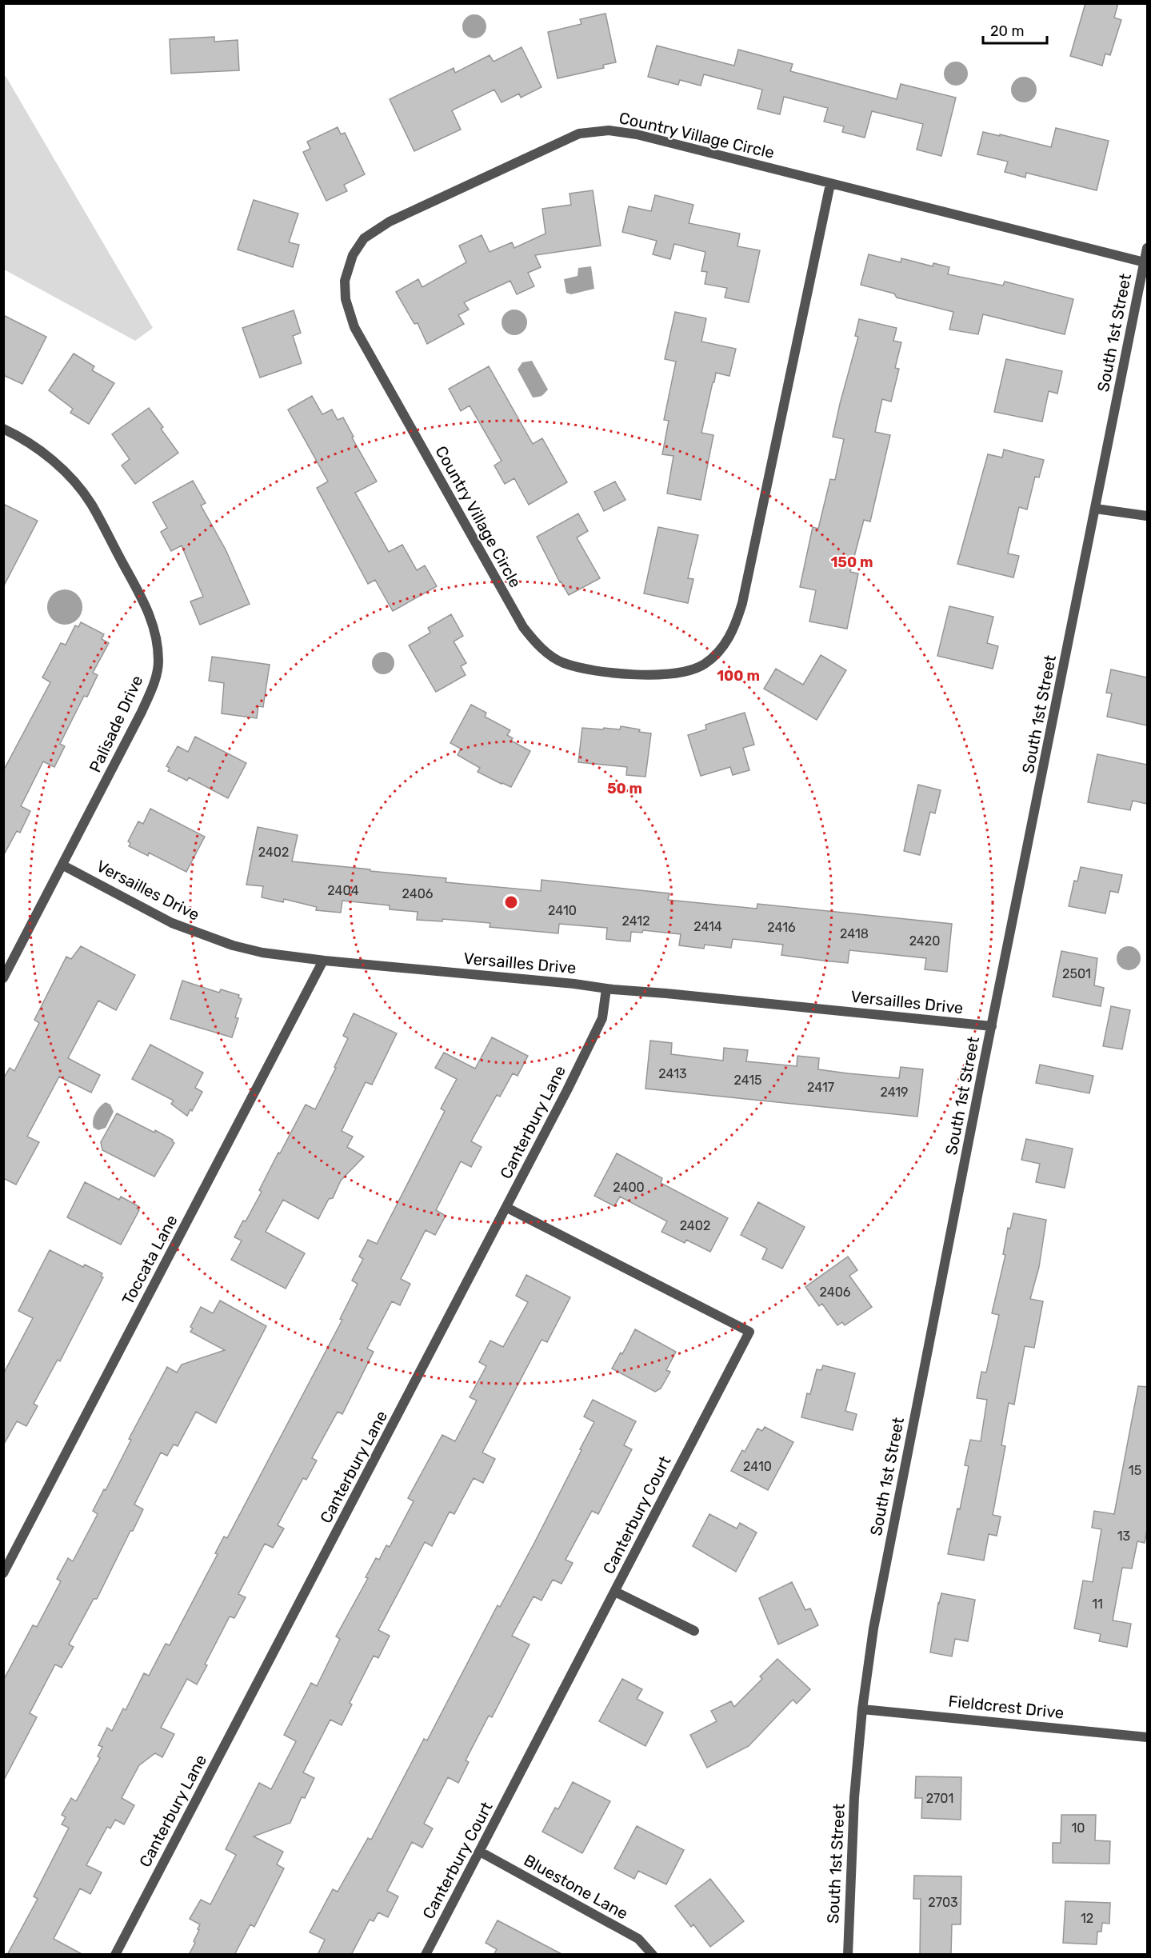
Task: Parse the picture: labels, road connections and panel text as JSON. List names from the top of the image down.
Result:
{
  "streets": {
    "street": [
      "Country Village Circle",
      "South 1st Street",
      "Palisade Drive",
      "Versailles Drive",
      "Canterbury Lane",
      "Toccata Lane",
      "Canterbury Court",
      "Fieldcrest Drive",
      "Bluestone Lane"
    ]
  },
  "crossings": [
    ["Country Village Circle", "South 1st Street"],
    ["South 1st Street", "Versailles Drive"],
    ["South 1st Street", "Fieldcrest Drive"],
    ["Palisade Drive", "Versailles Drive"],
    ["Versailles Drive", "Canterbury Lane"],
    ["Versailles Drive", "Toccata Lane"],
    ["Canterbury Lane", "Canterbury Court"],
    ["Canterbury Court", "Bluestone Lane"]
  ],
  "house_numbers": [
    "2402",
    "2404",
    "2406",
    "2410",
    "2412",
    "2414",
    "2416",
    "2418",
    "2420",
    "2501",
    "2413",
    "2415",
    "2417",
    "2419",
    "2400",
    "2402",
    "2406",
    "2410",
    "15",
    "13",
    "11",
    "2701",
    "10",
    "2703",
    "12"
  ],
  "scale_bar": "20 m",
  "rings": ["150 m", "100 m", "50 m"]
}
